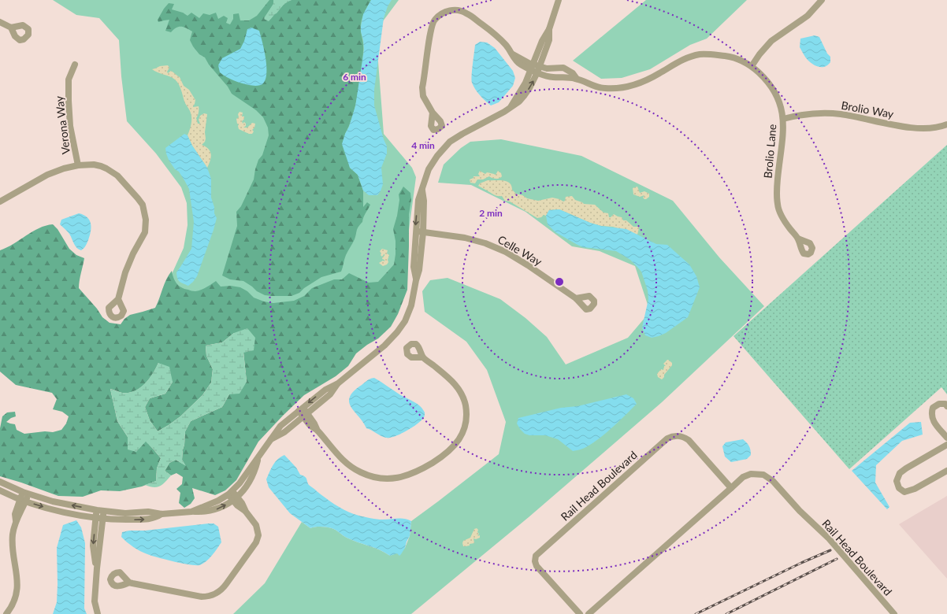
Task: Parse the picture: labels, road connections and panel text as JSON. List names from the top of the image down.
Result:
{
  "streets": {
    "street": [
      "Brolio Way",
      "Verona Way",
      "Brolio Lane",
      "Celle Way",
      "Rail Head Boulevard"
    ]
  },
  "crossings": [
    ["Brolio Way", "Brolio Lane"]
  ],
  "rings": ["6 min", "4 min", "2 min"]
}
